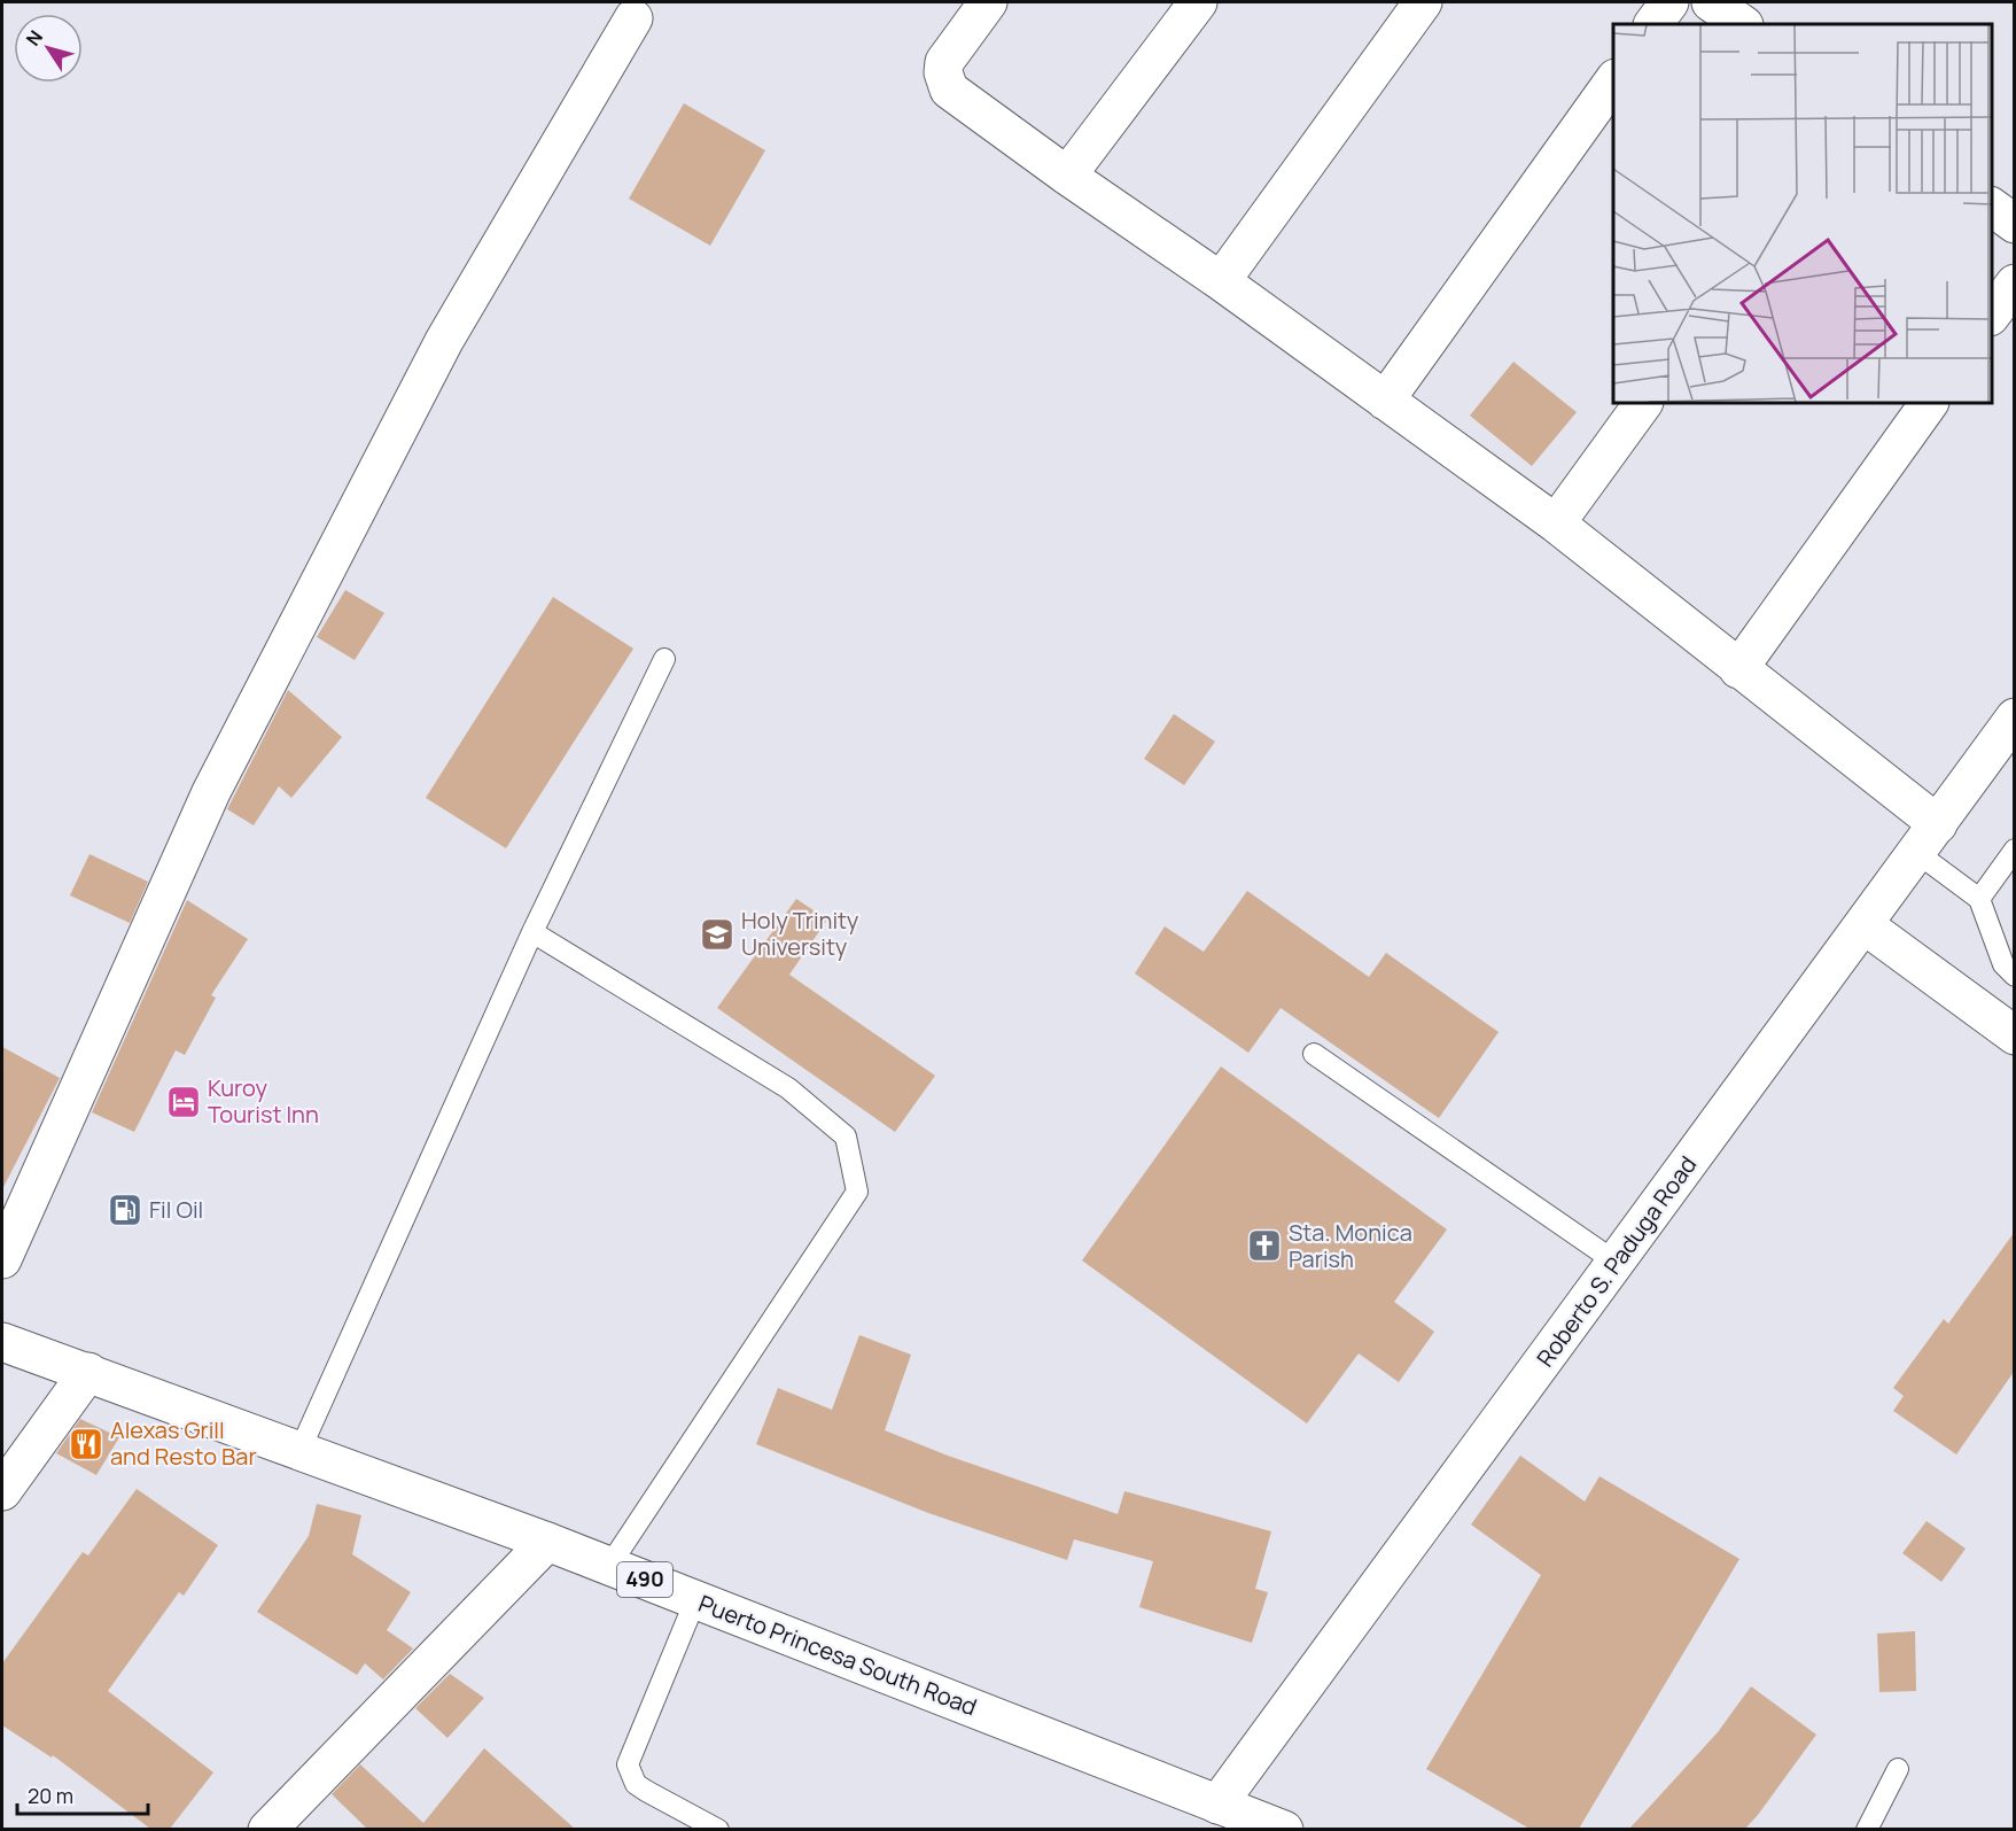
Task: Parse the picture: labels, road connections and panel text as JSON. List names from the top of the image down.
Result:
{
  "streets": {
    "street": ["Roberto S. Paduga Road", "490", "Puerto Princesa South Road"]
  },
  "crossings": [
    ["Roberto S. Paduga Road", "Puerto Princesa South Road"]
  ],
  "places": {
    "school or university": ["Holy Trinity University"],
    "hotel": ["Kuroy Tourist Inn"],
    "fuel station": ["Fil Oil"],
    "church": ["Sta. Monica Parish"],
    "restaurant": ["Alexas Grill and Resto Bar"]
  },
  "scale_bar": "20 m",
  "north": "top left"
}
